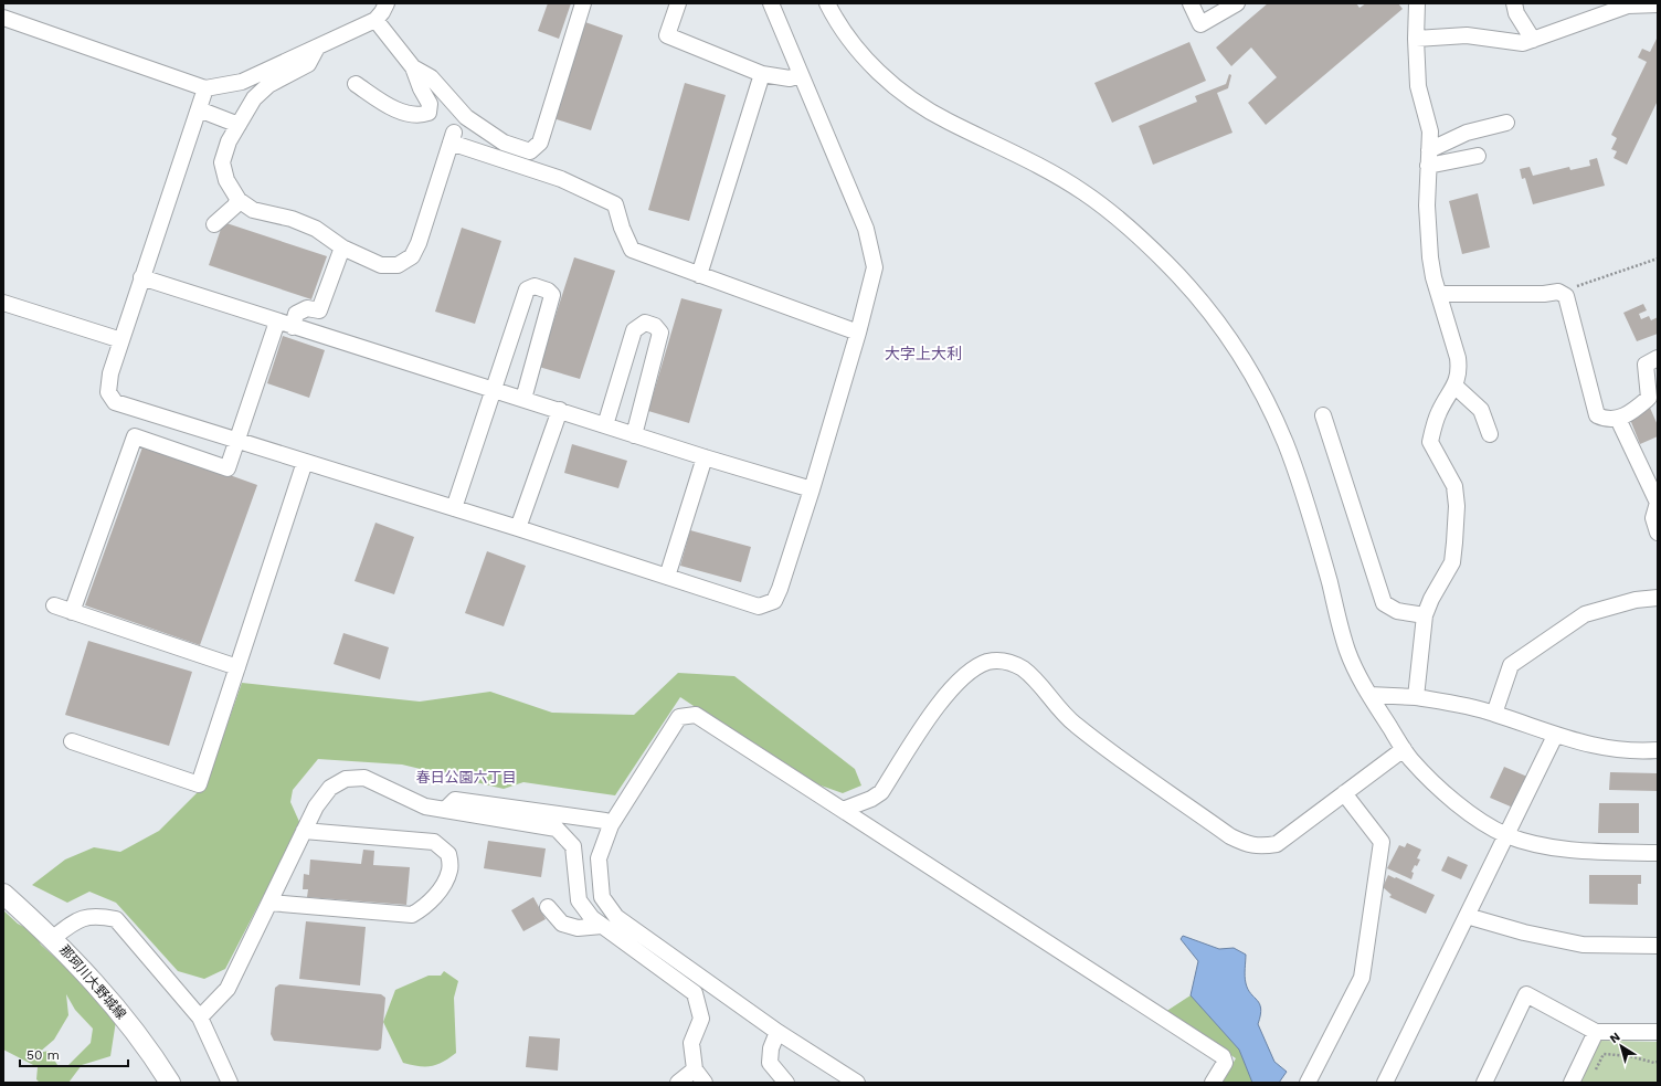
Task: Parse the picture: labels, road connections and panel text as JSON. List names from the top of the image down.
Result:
{
  "streets": {
    "main road": ["那珂川大野城線"]
  },
  "districts": ["大字上大利", "春日公園六丁目"],
  "scale_bar": "50 m",
  "north": "top left"
}
